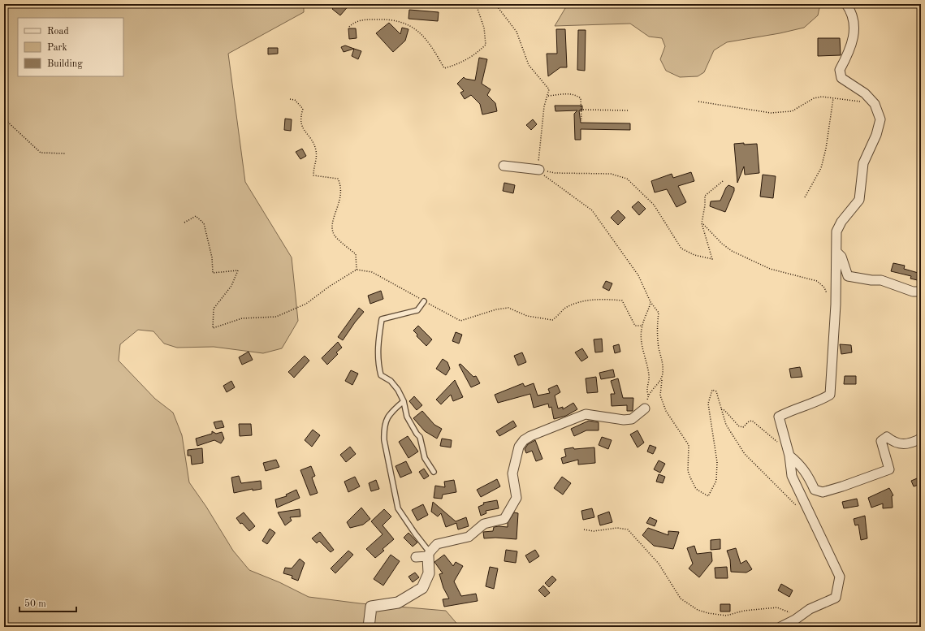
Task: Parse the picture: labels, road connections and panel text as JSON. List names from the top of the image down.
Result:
{
  "legend": ["Road", "Park", "Building"],
  "scale_bar": "50 m"
}
